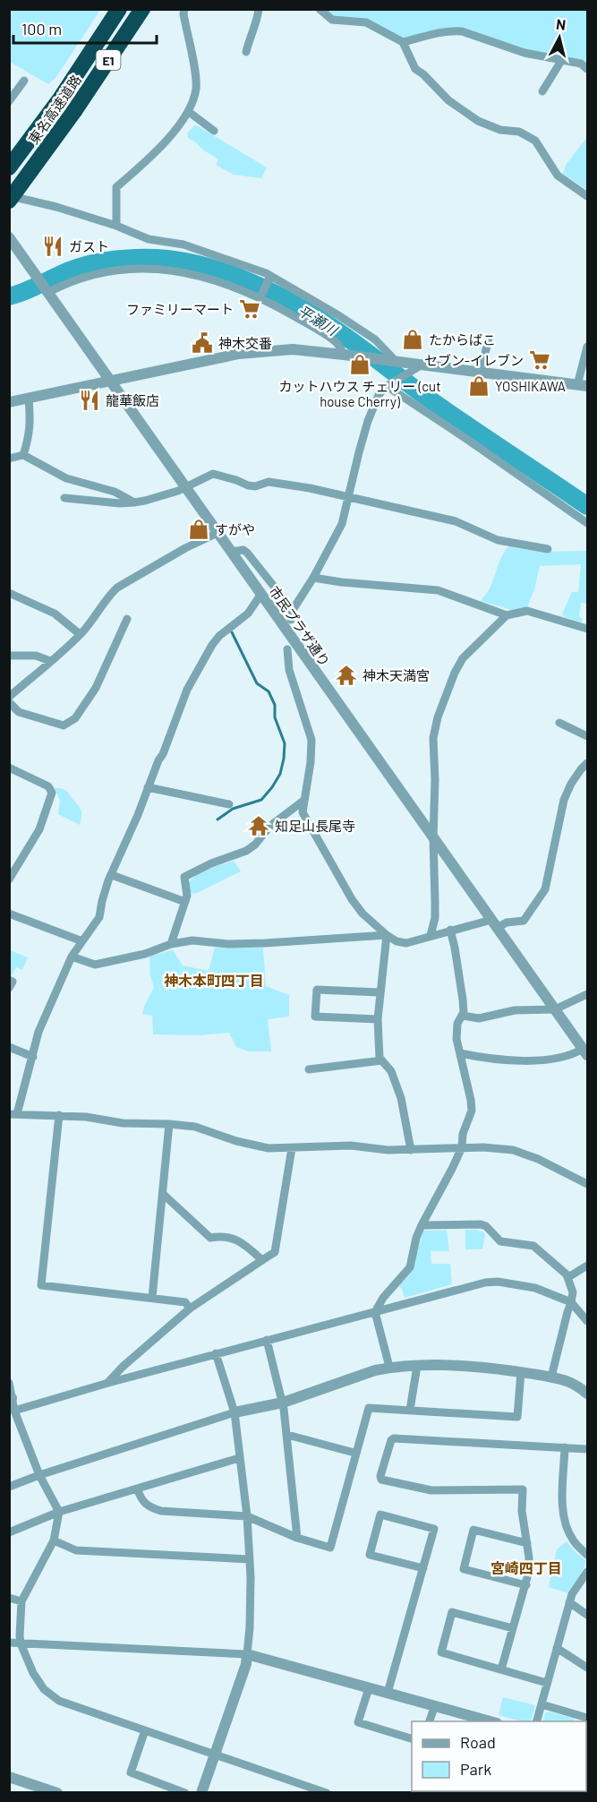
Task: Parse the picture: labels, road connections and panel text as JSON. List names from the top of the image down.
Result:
{
  "streets": {
    "highway": ["E1", "東名高速道路"],
    "street": ["市民プラザ通り"]
  },
  "districts": ["神木本町四丁目", "宮崎四丁目"],
  "water": ["平瀬川"],
  "places": {
    "restaurant": ["ガスト", "龍華飯店"],
    "supermarket": ["ファミリーマート", "セブン-イレブン"],
    "shop": [
      "たからばこ",
      "カットハウス チェリー (cut house Cherry)",
      "YOSHIKAWA",
      "すがや"
    ],
    "public building": ["神木交番"],
    "temple": ["神木天満宮", "知足山長尾寺"]
  },
  "legend": ["Road", "Park"],
  "scale_bar": "100 m",
  "north": "top"
}
